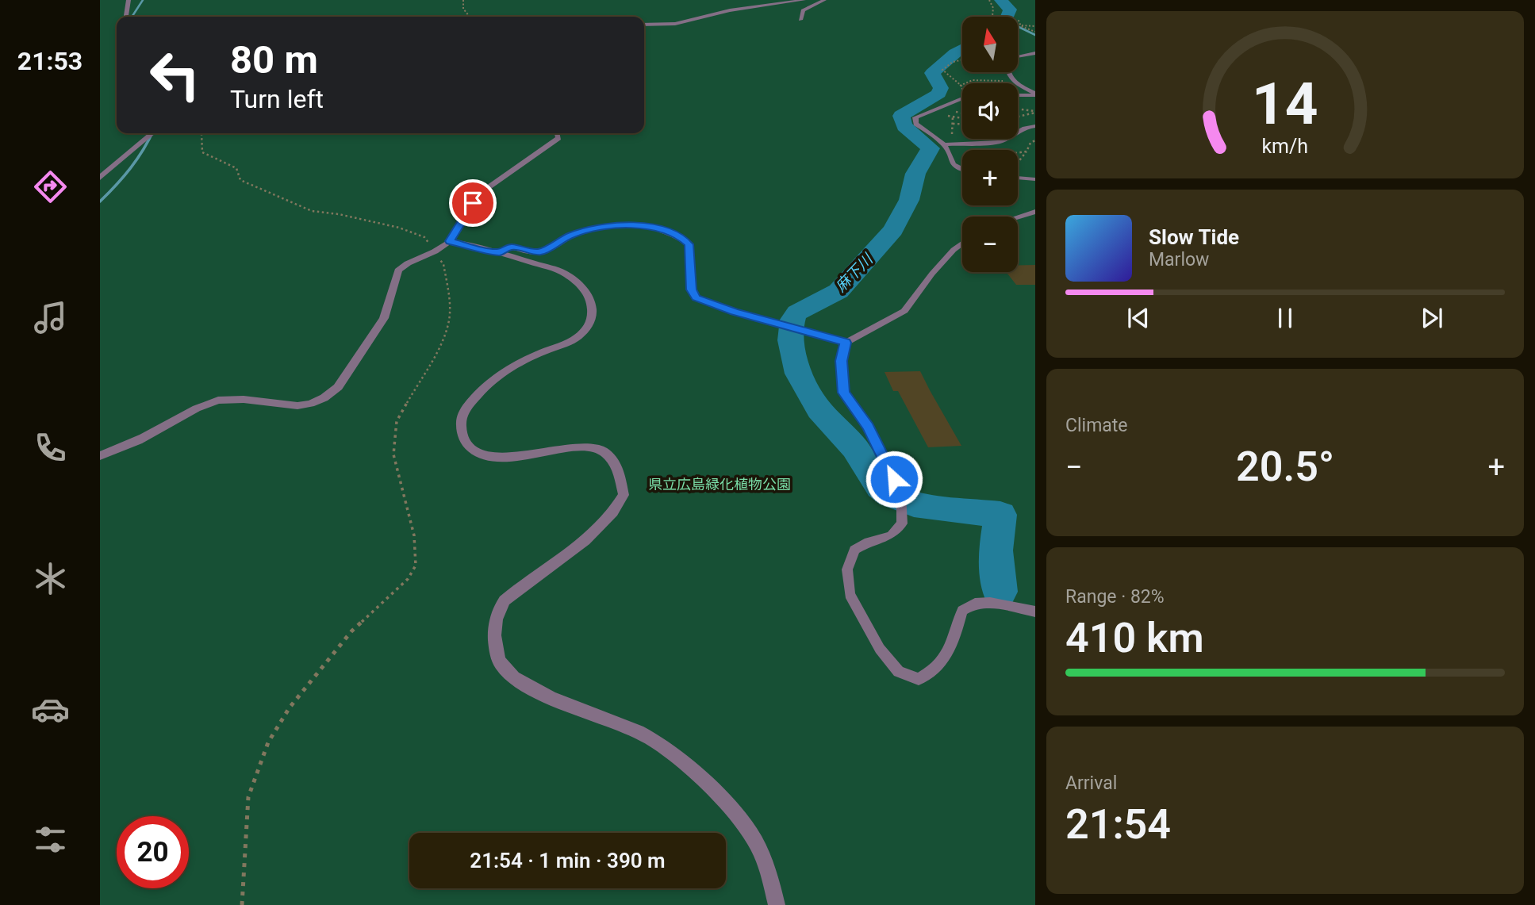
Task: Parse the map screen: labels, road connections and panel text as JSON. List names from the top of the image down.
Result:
{
  "water": ["麻下川"],
  "parks": ["県立広島緑化植物公園"],
  "north": "top",
  "page": {
    "tabs": "21:53",
    "map_buttons": ["+", "−"],
    "turn": ["80 m", "Turn left"],
    "song": ["Slow Tide", "Marlow"],
    "tile": [
      "Climate",
      ["Range · 82%", "410 km"],
      ["Arrival", "21:54"]
    ],
    "heat": ["−", "20.5°", "+"],
    "limit": "20",
    "trip": "21:54 · 1 min · 390 m",
    "gauge": ["14", "km/h"]
  }
}
